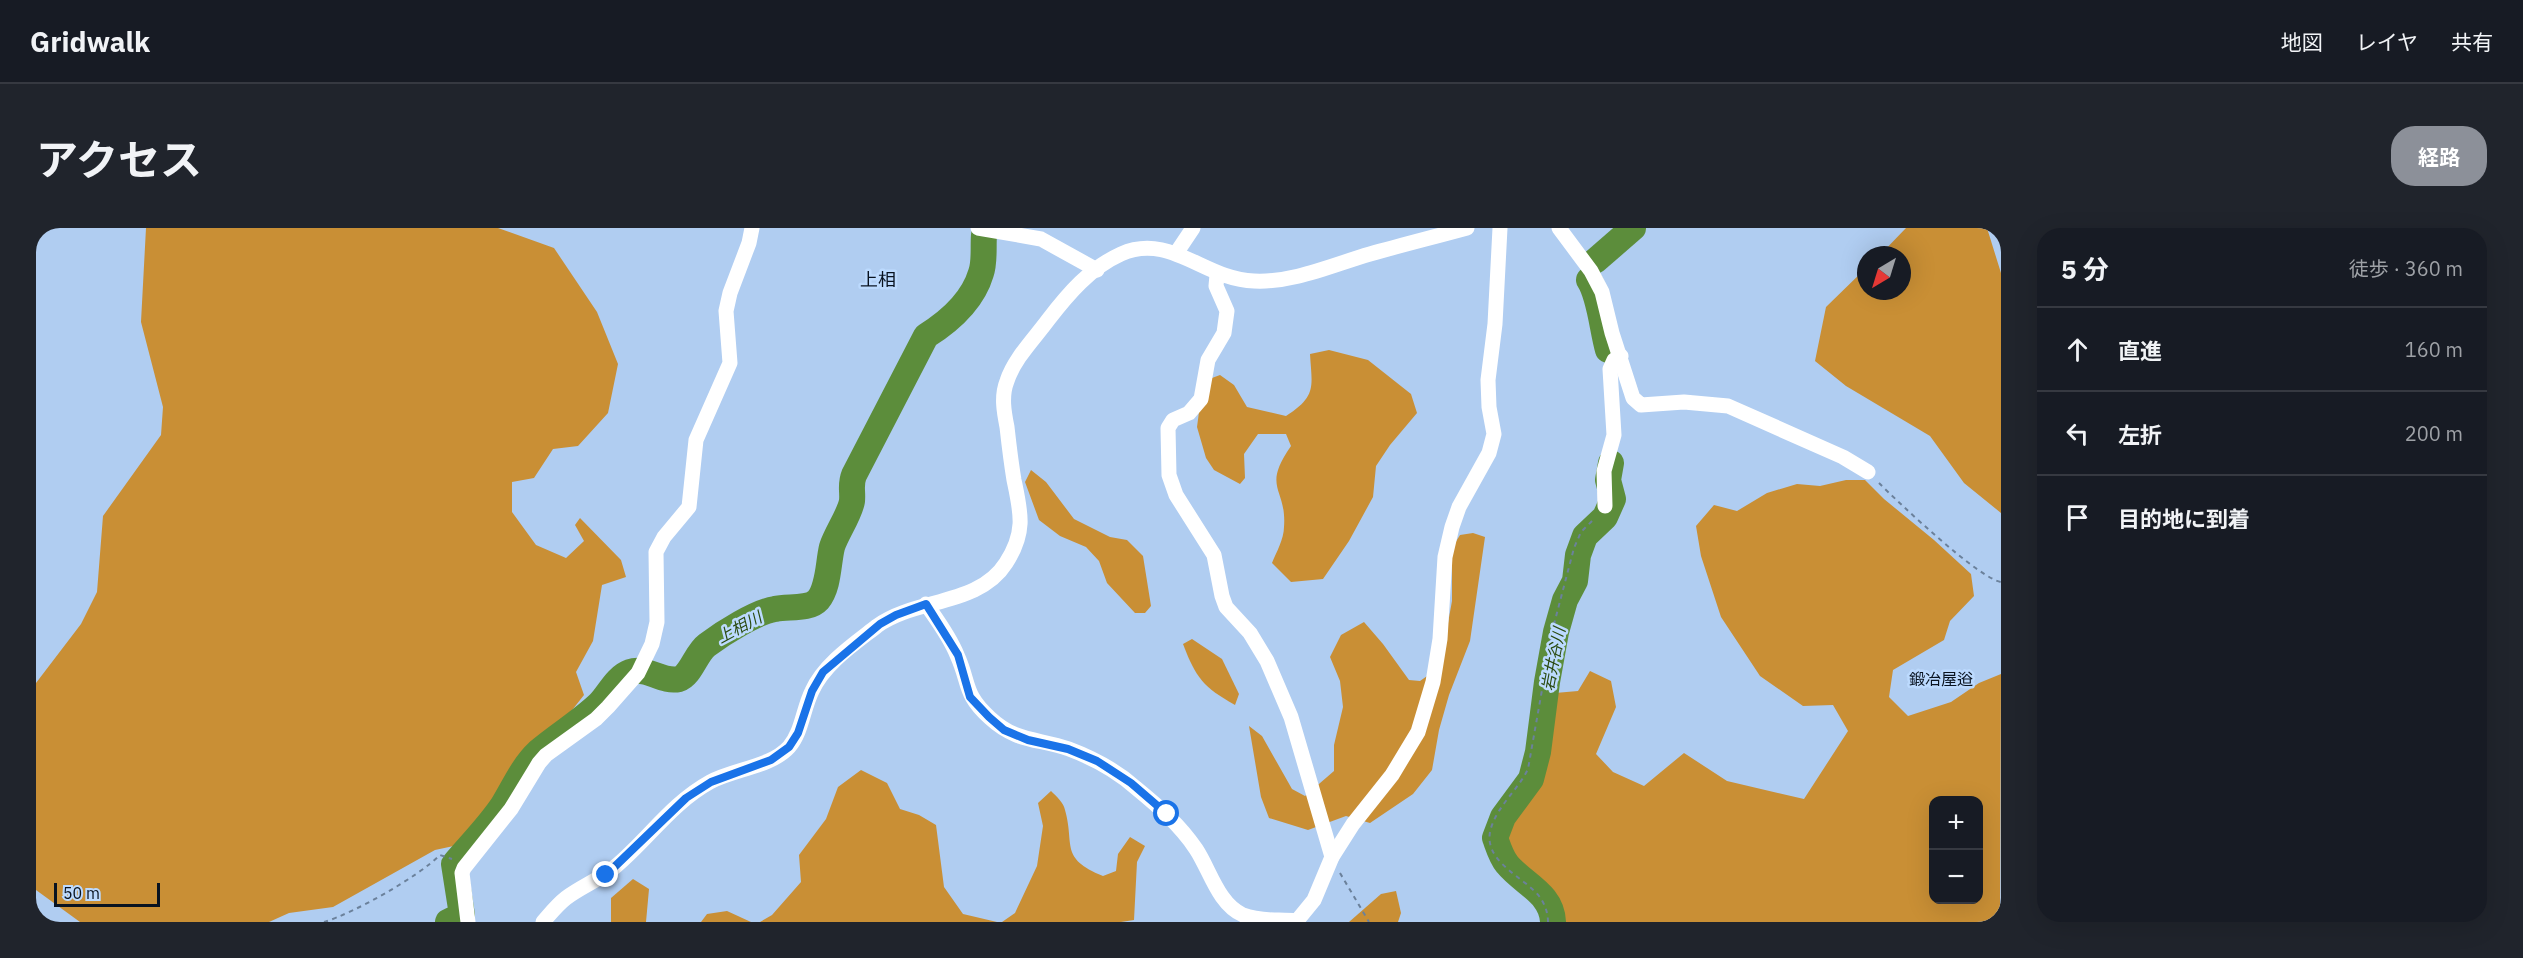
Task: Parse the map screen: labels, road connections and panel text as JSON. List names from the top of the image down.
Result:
{
  "districts": ["上相", "鍛冶屋逧"],
  "water": ["上相川", "岩井谷川"],
  "scale_bar": "50 m",
  "north": "bottom left",
  "page": {
    "header": "Gridwalk",
    "nav": ["地図", "レイヤ", "共有"],
    "title": "アクセス",
    "buttons": "経路",
    "heading": ["5 分", "徒歩 · 360 m"],
    "list": [
      ["直進", "160 m"],
      ["左折", "200 m"],
      "目的地に到着"
    ],
    "map_buttons": ["+", "−"],
    "scale": "50 m"
  }
}
